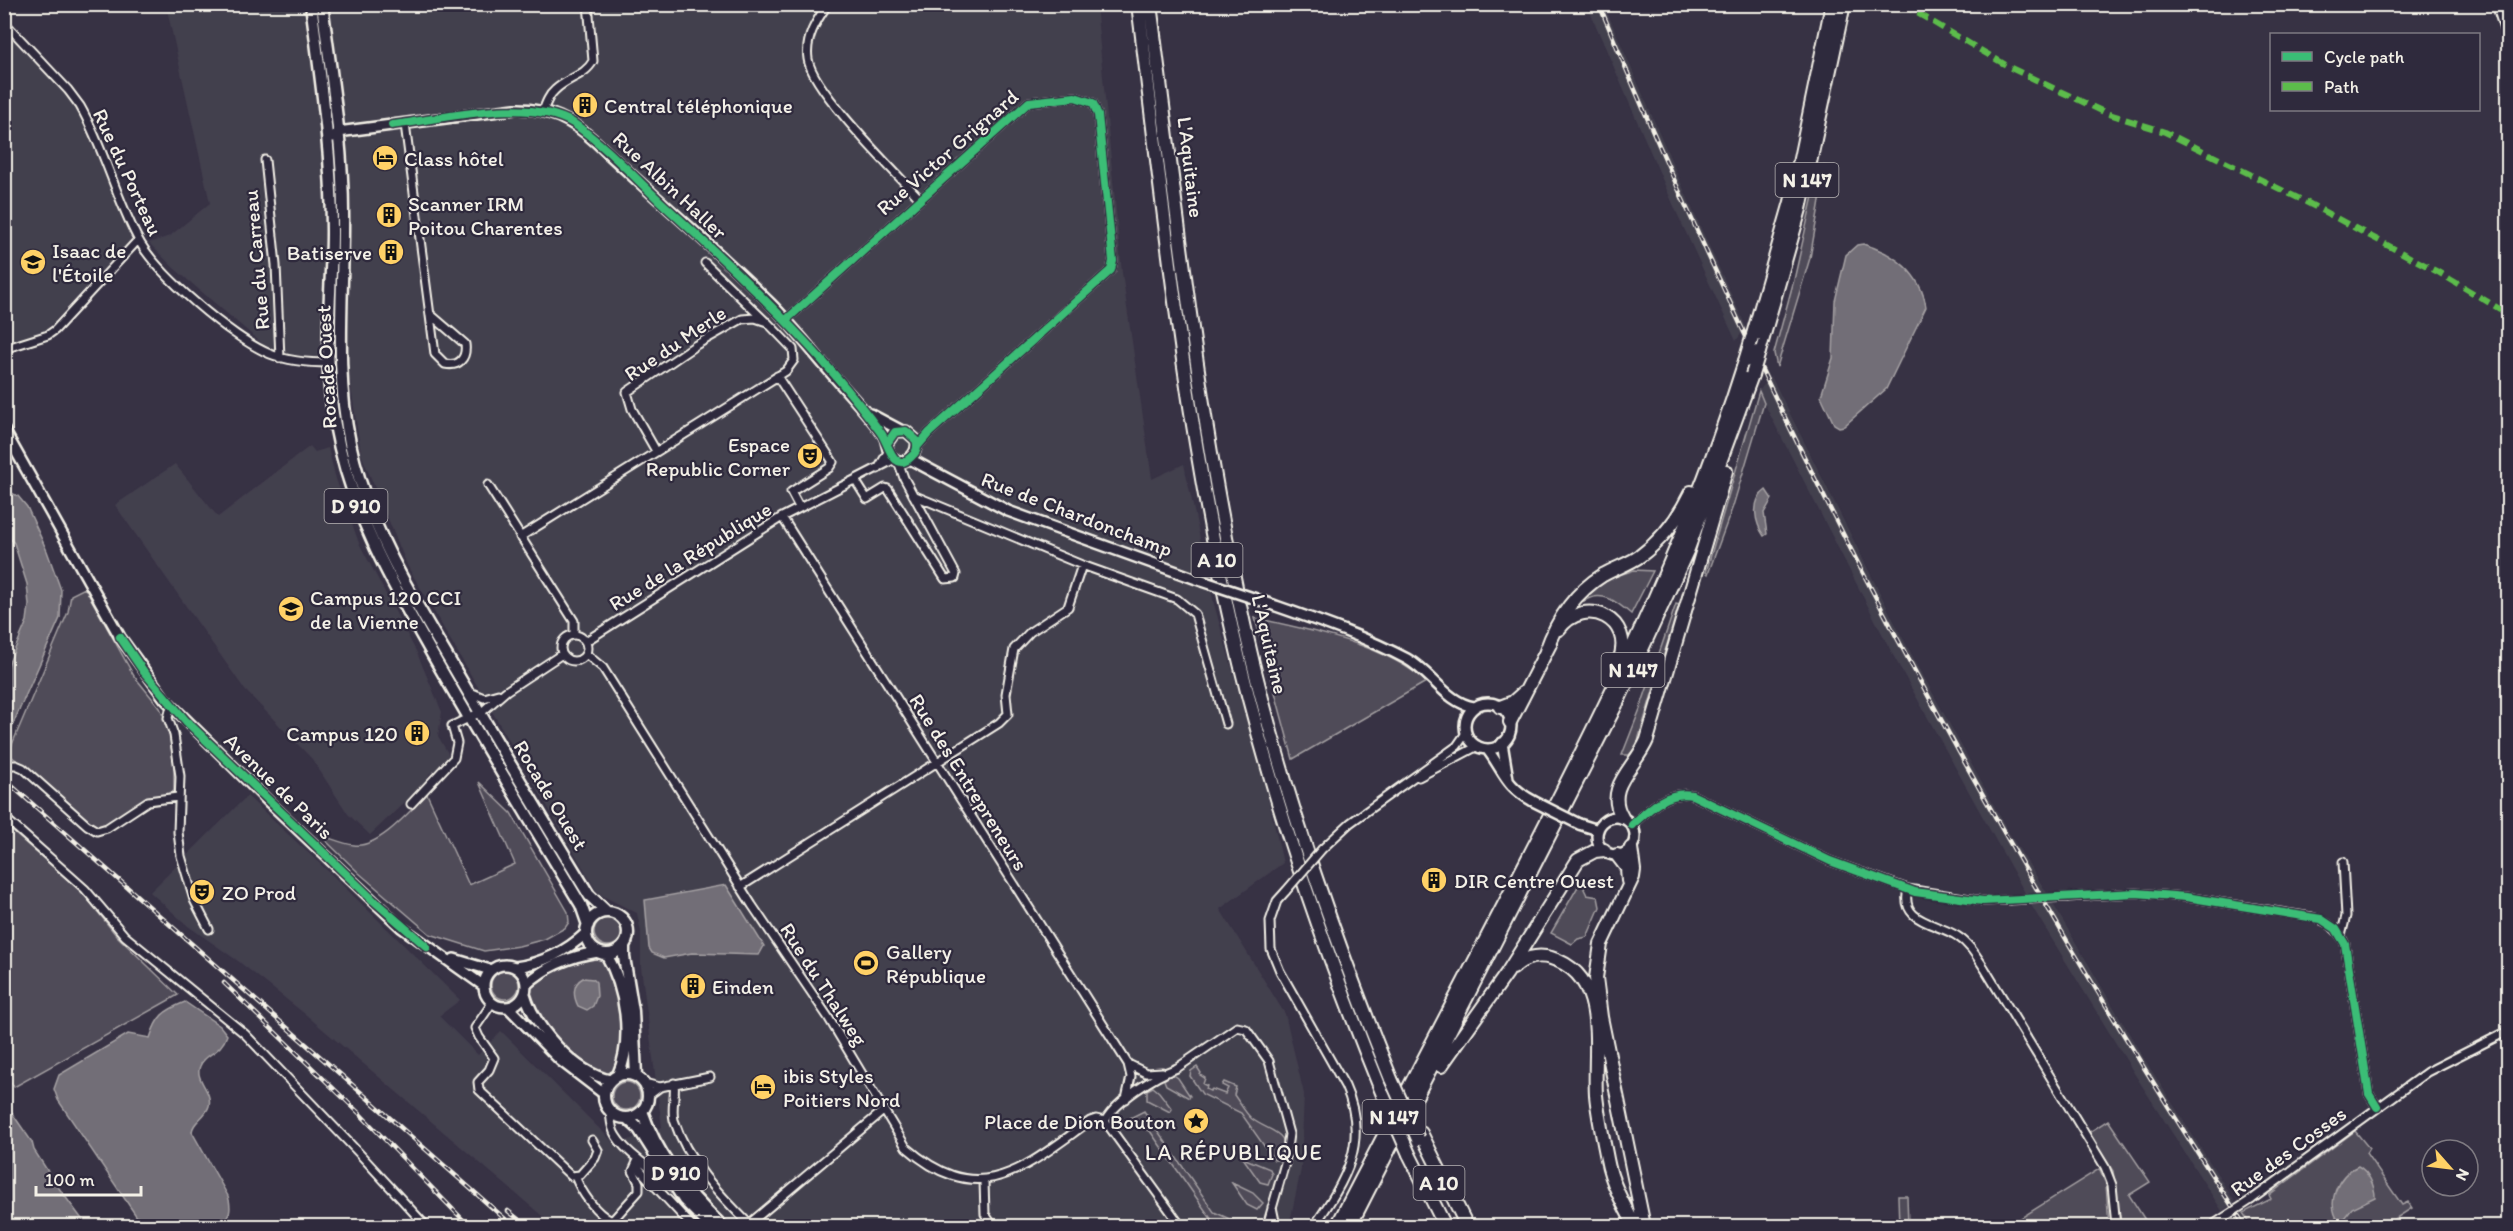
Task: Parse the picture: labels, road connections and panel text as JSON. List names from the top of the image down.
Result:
{
  "streets": {
    "highway": ["L'Aquitaine", "N 147", "A 10"],
    "main road": [
      "Rue Albin Haller",
      "Rocade Ouest",
      "D 910",
      "Rue de Chardonchamp",
      "Avenue de Paris"
    ],
    "street": [
      "Rue Victor Grignard",
      "Rue du Porteau",
      "Rue du Carreau",
      "Rue du Merle",
      "Rue de la République",
      "Rue des Entrepreneurs",
      "Rue du Thalweg",
      "Rue des Cosses"
    ]
  },
  "crossings": [
    ["Rue Victor Grignard", "Rue Albin Haller"],
    ["Rue Victor Grignard", "Rue de Chardonchamp"],
    ["L'Aquitaine", "A 10"],
    ["Rue du Porteau", "Rue du Carreau"],
    ["Rue du Porteau", "D 910"],
    ["Rue Albin Haller", "Rocade Ouest"],
    ["Rocade Ouest", "D 910"],
    ["Rue de Chardonchamp", "Rue de la République"],
    ["Rue de la République", "Rue des Entrepreneurs"],
    ["Rue de la République", "Rue du Thalweg"]
  ],
  "districts": ["LA RÉPUBLIQUE"],
  "places": {
    "building": [
      "Central téléphonique",
      "Scanner IRM Poitou Charentes",
      "Batiserve",
      "Campus 120",
      "DIR Centre Ouest",
      "Einden"
    ],
    "hotel": ["Class hôtel", "ibis Styles Poitiers Nord"],
    "school or university": ["Isaac de l'Étoile", "Campus 120 CCI de la Vienne"],
    "theatre": ["Espace Republic Corner", "ZO Prod"],
    "sports": ["Gallery République"],
    "place": ["Place de Dion Bouton"]
  },
  "legend": ["Cycle path", "Path"],
  "scale_bar": "100 m",
  "north": "bottom right"
}
